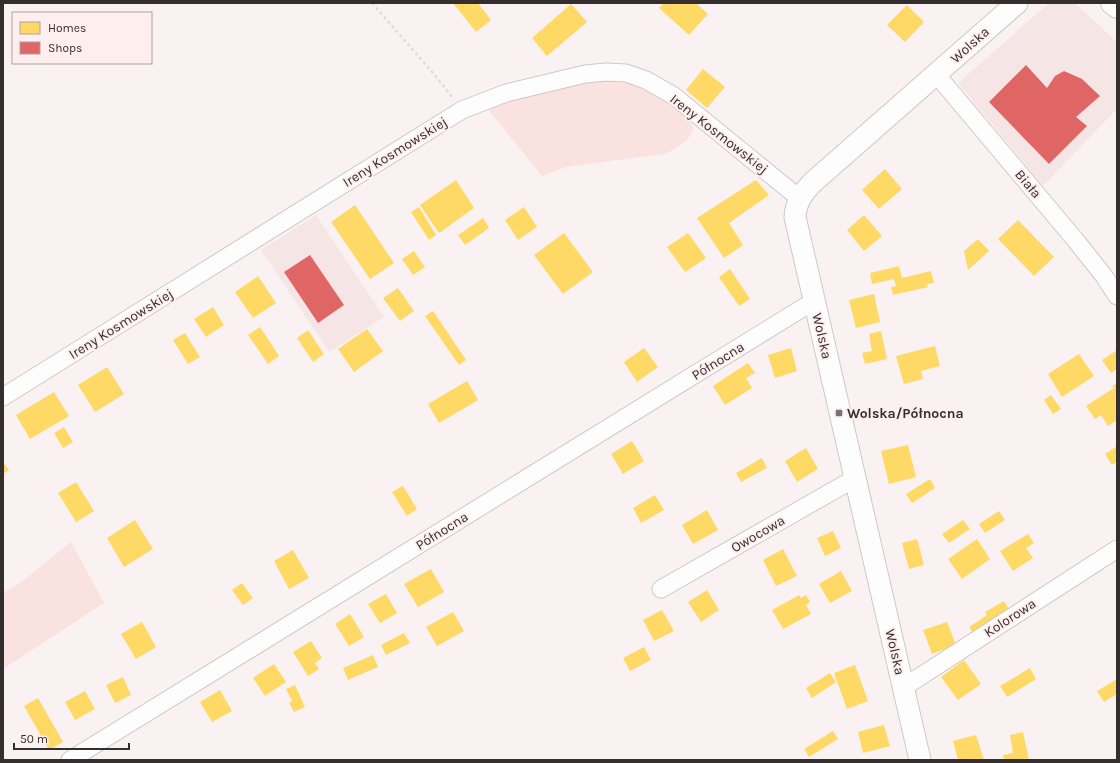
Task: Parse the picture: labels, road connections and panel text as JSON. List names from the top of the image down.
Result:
{
  "streets": {
    "street": [
      "Wolska",
      "Ireny Kosmowskiej",
      "Biała",
      "Północna",
      "Owocowa",
      "Kolorowa"
    ]
  },
  "crossings": [
    ["Wolska", "Ireny Kosmowskiej"],
    ["Wolska", "Biała"],
    ["Wolska", "Północna"],
    ["Wolska", "Owocowa"],
    ["Wolska", "Kolorowa"]
  ],
  "places": {
    "transit": ["Wolska/Północna"]
  },
  "legend": ["Homes", "Shops"],
  "scale_bar": "50 m"
}
